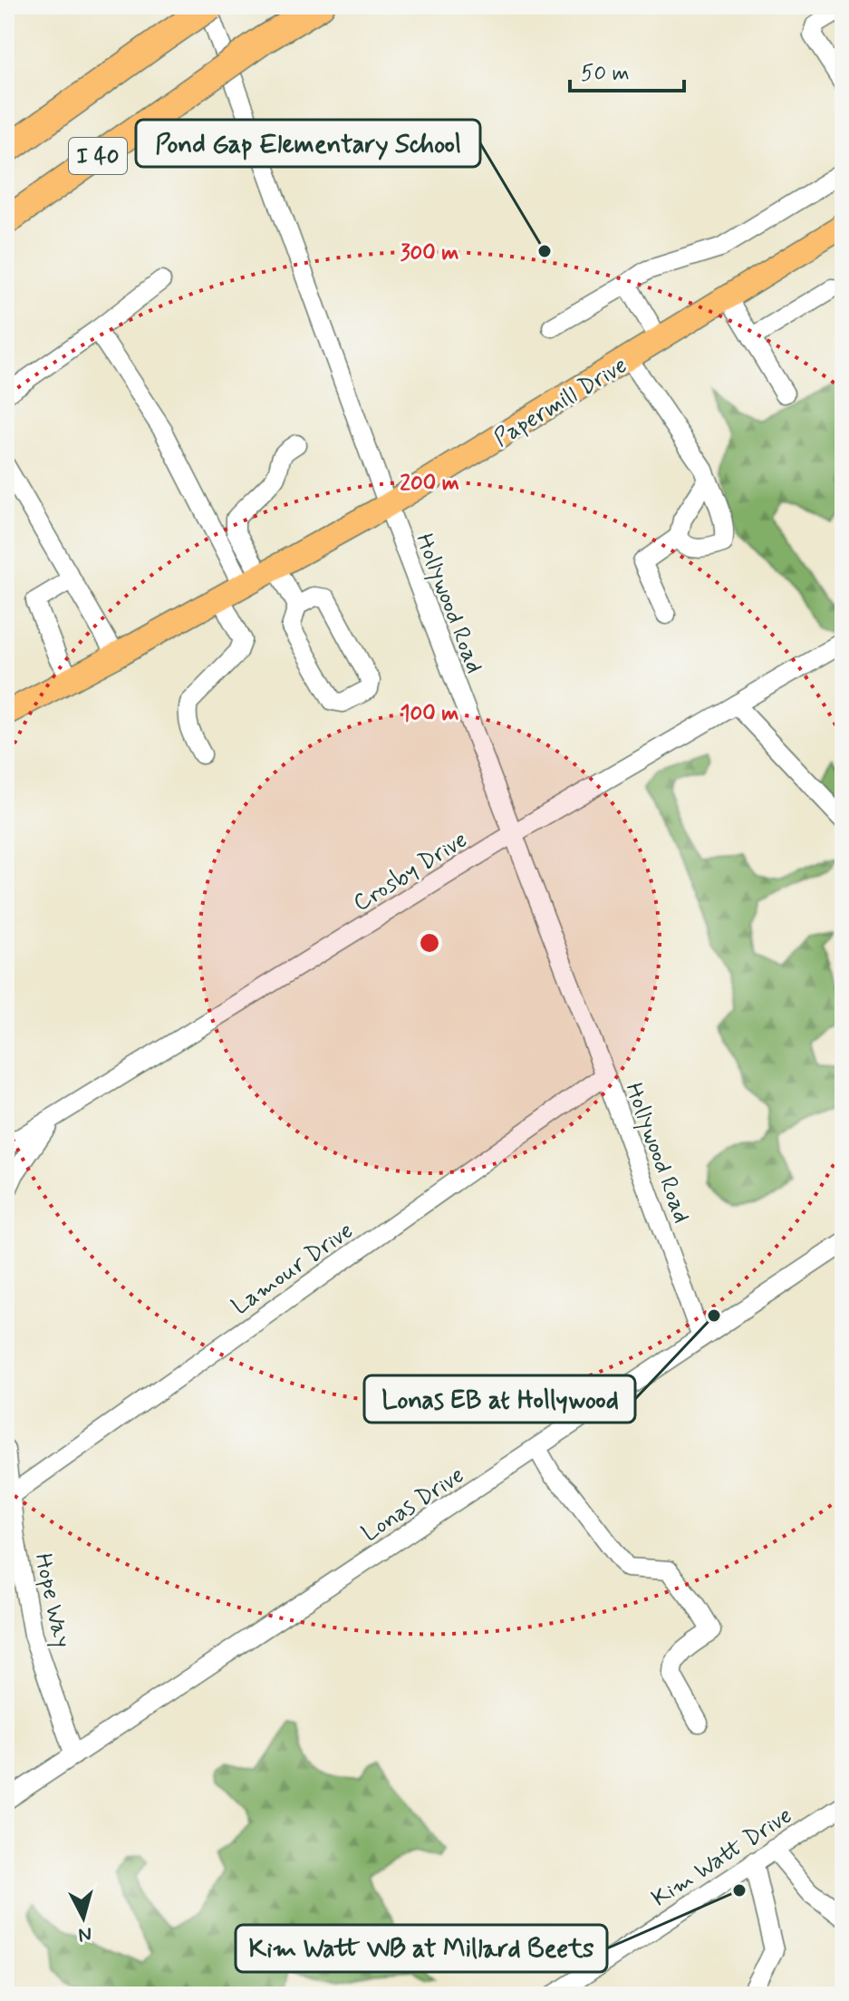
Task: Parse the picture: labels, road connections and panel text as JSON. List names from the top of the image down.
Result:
{
  "streets": {
    "highway": ["I 40"],
    "main road": ["Papermill Drive"],
    "street": [
      "Hollywood Road",
      "Crosby Drive",
      "Lamour Drive",
      "Lonas Drive",
      "Hope Way",
      "Kim Watt Drive"
    ]
  },
  "crossings": [
    ["I 40", "Hollywood Road"],
    ["Papermill Drive", "Hollywood Road"],
    ["Hollywood Road", "Crosby Drive"],
    ["Hollywood Road", "Lamour Drive"],
    ["Hollywood Road", "Lonas Drive"],
    ["Lamour Drive", "Hope Way"],
    ["Lonas Drive", "Hope Way"]
  ],
  "places": ["Pond Gap Elementary School", "Lonas EB at Hollywood", "Kim Watt WB at Millard Beets"],
  "scale_bar": "50 m",
  "north": "bottom",
  "rings": ["300 m", "200 m", "100 m"]
}
